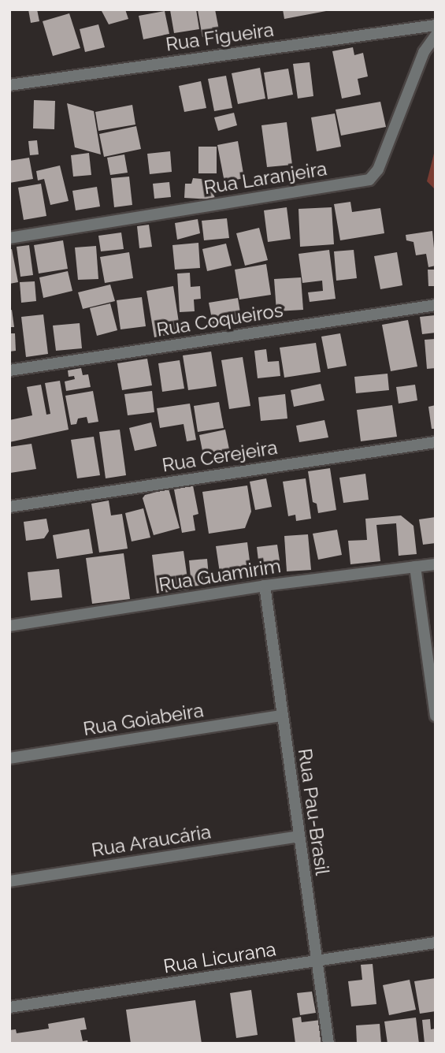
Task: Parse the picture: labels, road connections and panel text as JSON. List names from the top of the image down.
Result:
{
  "streets": {
    "street": [
      "Rua Figueira",
      "Rua Laranjeira",
      "Rua Coqueiros",
      "Rua Cerejeira",
      "Rua Guamirim",
      "Rua Goiabeira",
      "Rua Pau-Brasil",
      "Rua Araucária",
      "Rua Licurana"
    ]
  },
  "crossings": [
    ["Rua Guamirim", "Rua Pau-Brasil"],
    ["Rua Goiabeira", "Rua Pau-Brasil"],
    ["Rua Pau-Brasil", "Rua Araucária"],
    ["Rua Pau-Brasil", "Rua Licurana"]
  ]
}
